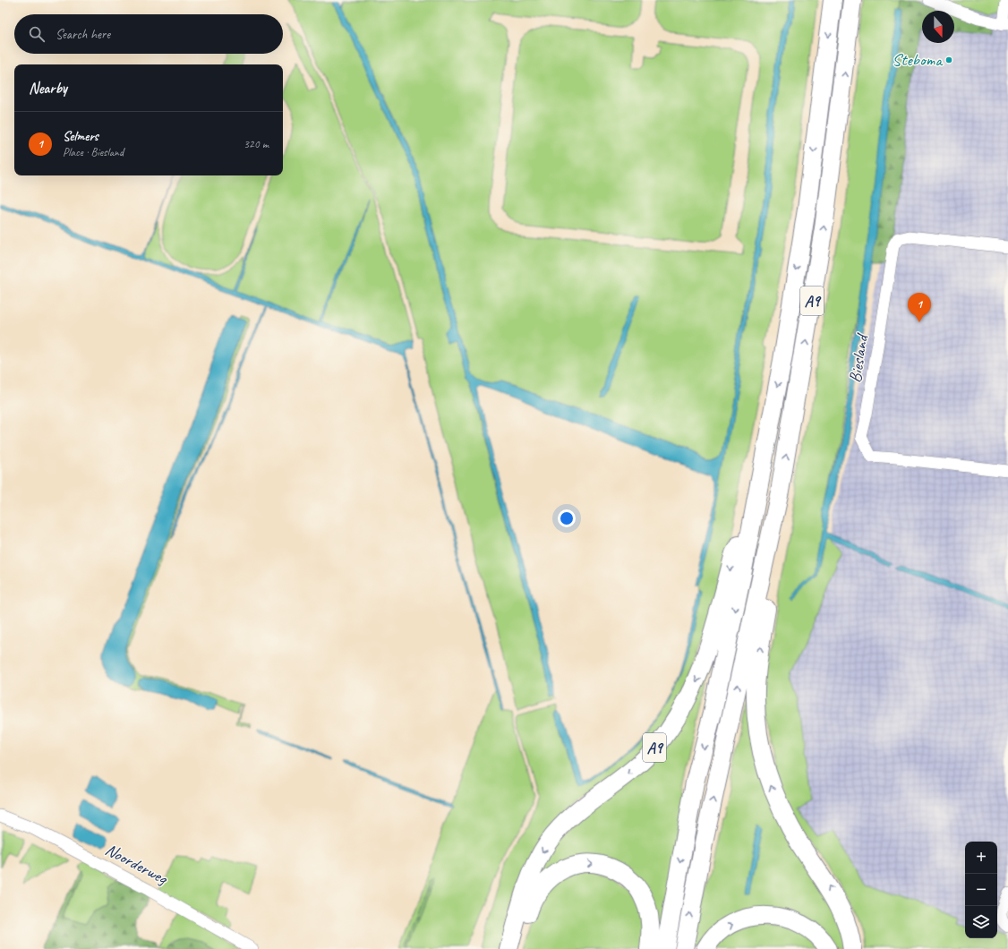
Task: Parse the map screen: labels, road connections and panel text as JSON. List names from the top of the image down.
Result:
{
  "streets": {
    "highway": ["A9"],
    "street": ["Biesland", "Noorderweg"]
  },
  "places": ["Steboma"],
  "north": "bottom",
  "page": {
    "search": "Search here",
    "heading": "Nearby",
    "list": [
      {
        "mark": "1",
        "name": "Selmers",
        "note": "Place · Biesland",
        "value": "320 m"
      }
    ],
    "pins": "1",
    "map_buttons": ["+", "−"]
  }
}
